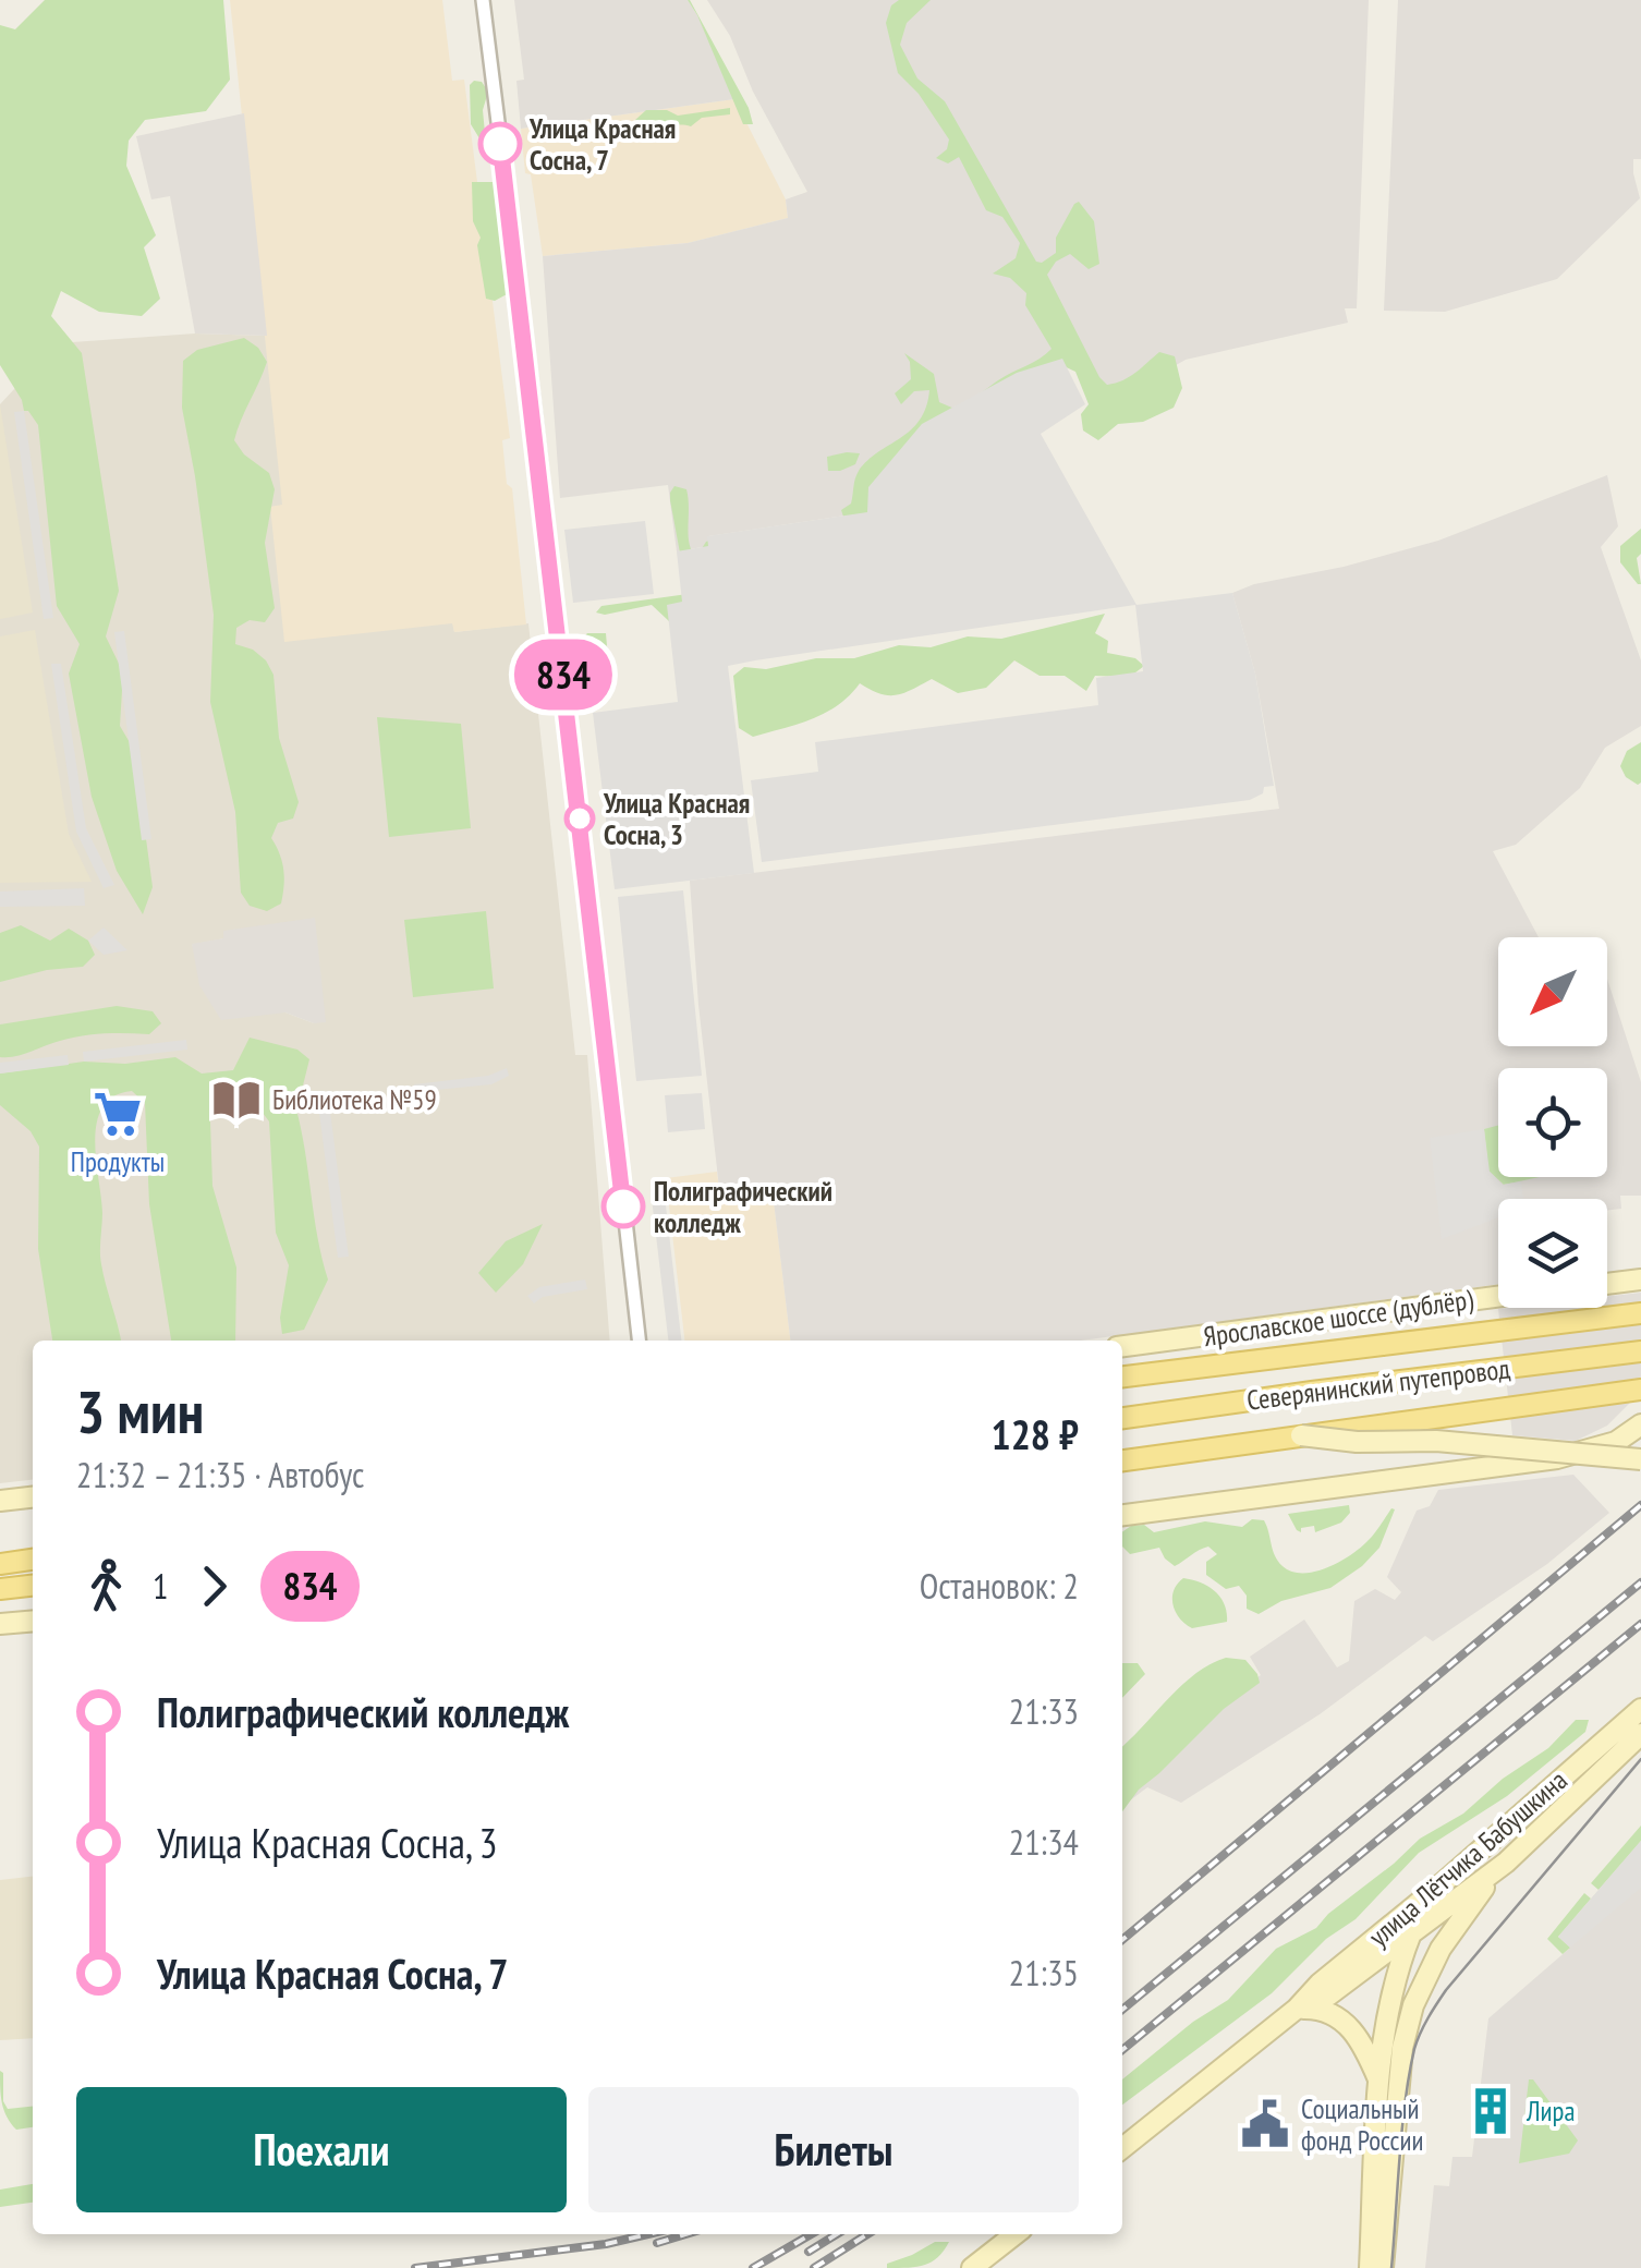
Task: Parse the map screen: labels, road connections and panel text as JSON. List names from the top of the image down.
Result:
{
  "streets": {
    "main road": ["Ярославское шоссе (дублёр)", "Северянинский путепровод", "улица Лётчика Бабушкина"]
  },
  "places": {
    "other": ["Улица Красная Сосна, 7", "Улица Красная Сосна, 3", "Полиграфический колледж"],
    "library": ["Библиотека №59"],
    "supermarket": ["Продукты"],
    "building": ["Лира"],
    "public building": ["Социальный фонд России"]
  },
  "lines": ["bus line 834"],
  "north": "bottom left",
  "page": {
    "on_map": "834",
    "heading": ["3 мин", "21:32 – 21:35 · Автобус", "128 ₽"],
    "legs": ["1", "834", "Остановок: 2"],
    "list": [
      {
        "name": "Полиграфический колледж",
        "value": "21:33"
      },
      {
        "name": "Улица Красная Сосна, 3",
        "value": "21:34"
      },
      {
        "name": "Улица Красная Сосна, 7",
        "value": "21:35"
      }
    ],
    "buttons": ["Поехали", "Билеты"]
  }
}
